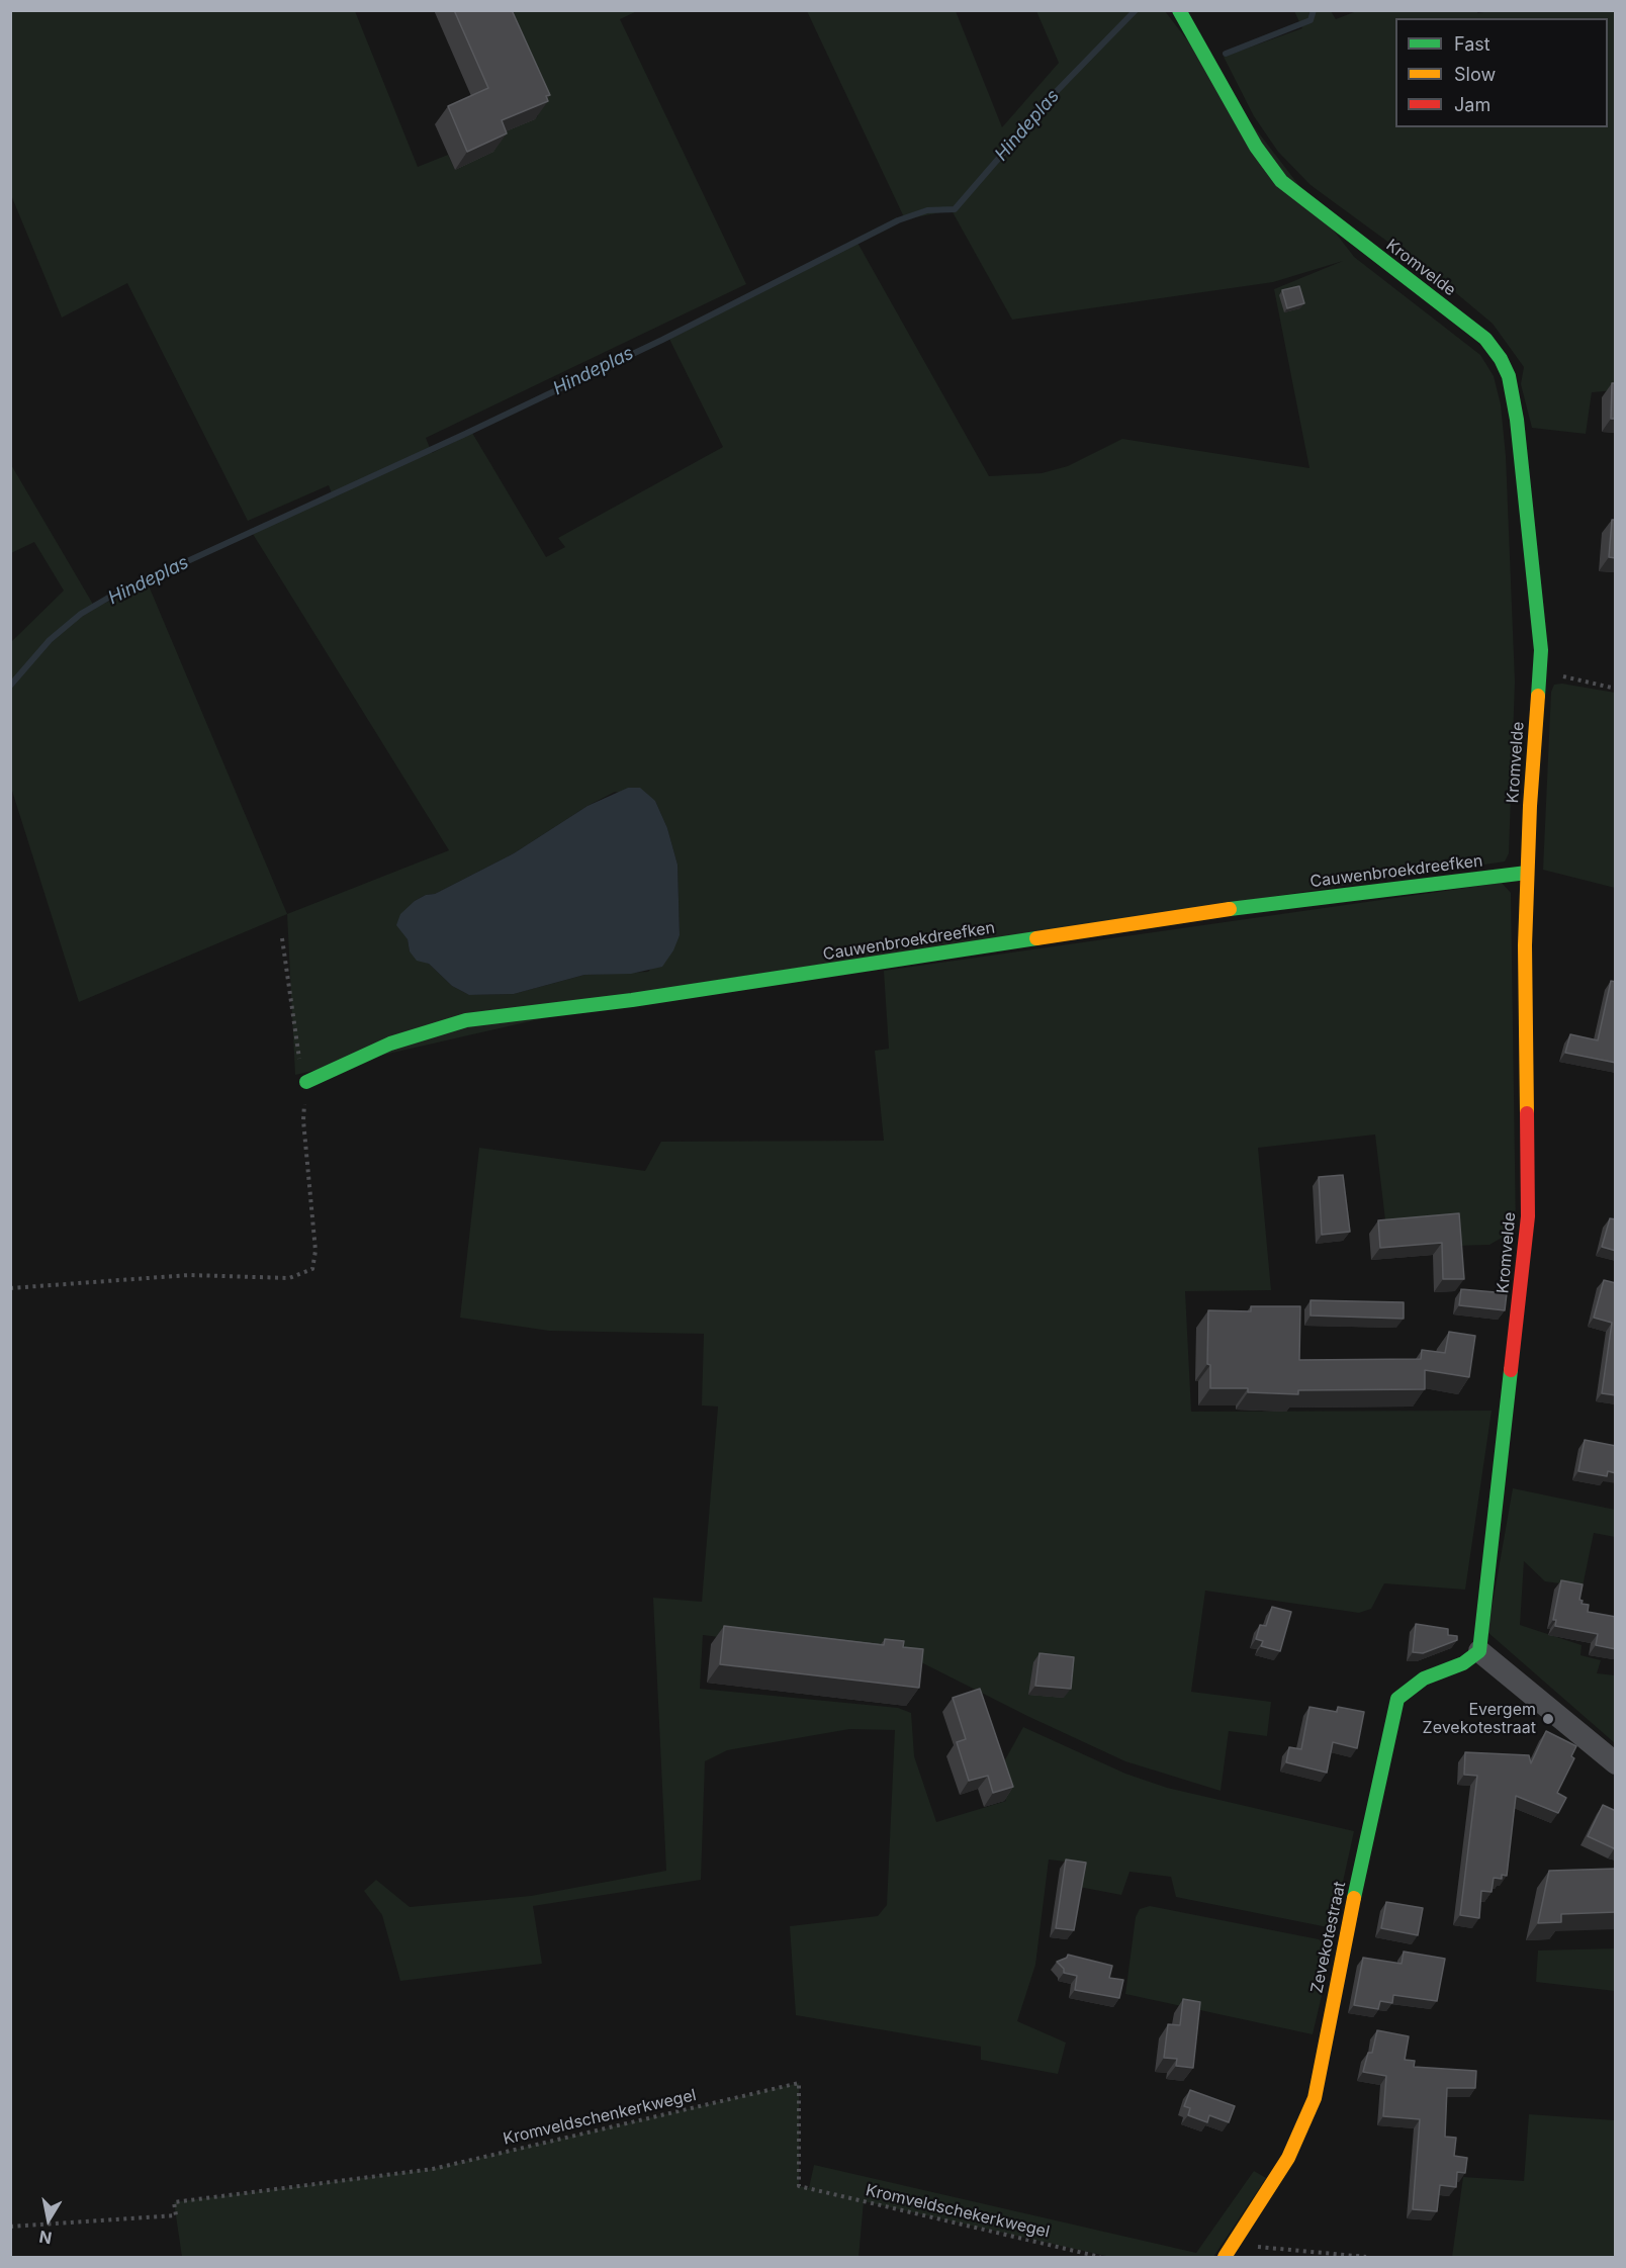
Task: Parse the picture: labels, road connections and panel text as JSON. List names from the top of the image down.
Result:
{
  "streets": {
    "street": ["Kromvelde", "Cauwenbroekdreefken", "Zevekotestraat"],
    "path": ["Kromveldschenkerkwegel", "Kromveldschekerkwegel"]
  },
  "crossings": [
    ["Kromvelde", "Cauwenbroekdreefken"],
    ["Kromvelde", "Zevekotestraat"],
    ["Kromveldschenkerkwegel", "Kromveldschekerkwegel"]
  ],
  "water": ["Hindeplas"],
  "places": ["Evergem Zevekotestraat"],
  "legend": ["Fast", "Slow", "Jam"],
  "north": "bottom"
}
